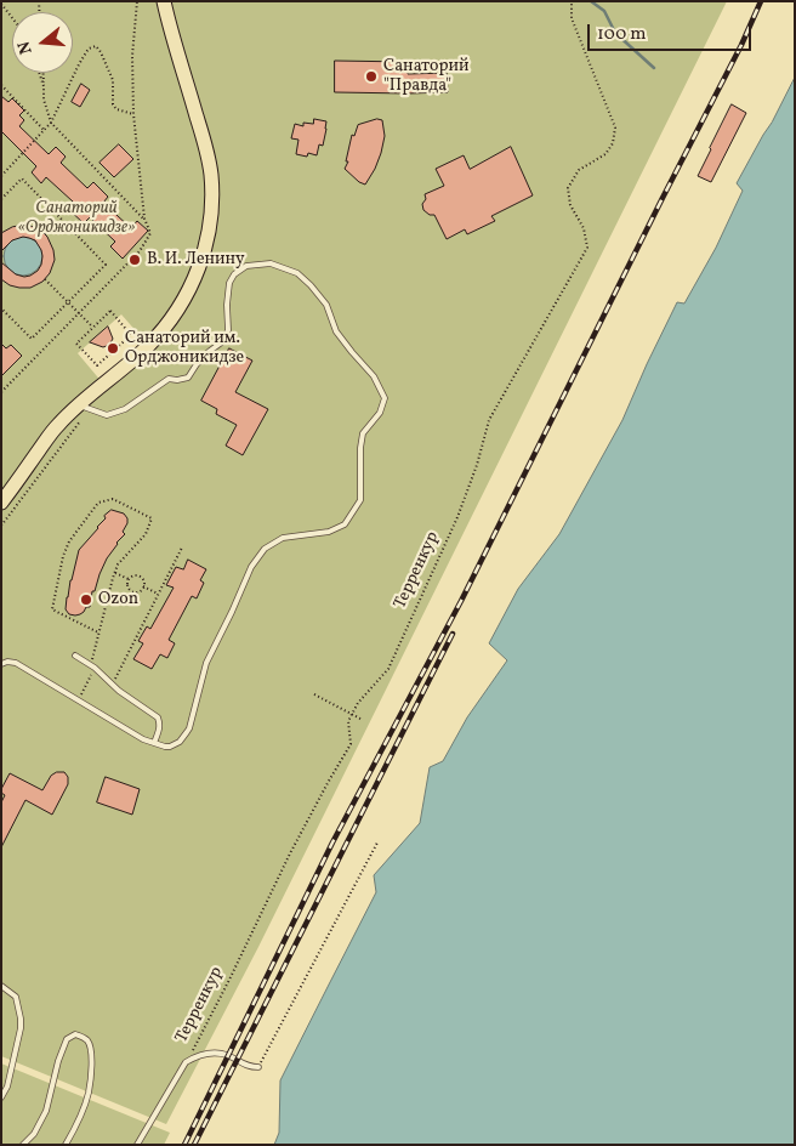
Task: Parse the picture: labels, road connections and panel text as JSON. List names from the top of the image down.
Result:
{
  "streets": {
    "lane": ["Терренкур"]
  },
  "parks": ["Санаторий «Орджоникидзе»"],
  "places": [
    "Санаторий \"Правда\"",
    "В. И. Ленину",
    "Санаторий им. Орджоникидзе",
    "Ozon"
  ],
  "scale_bar": "100 m",
  "north": "left"
}
